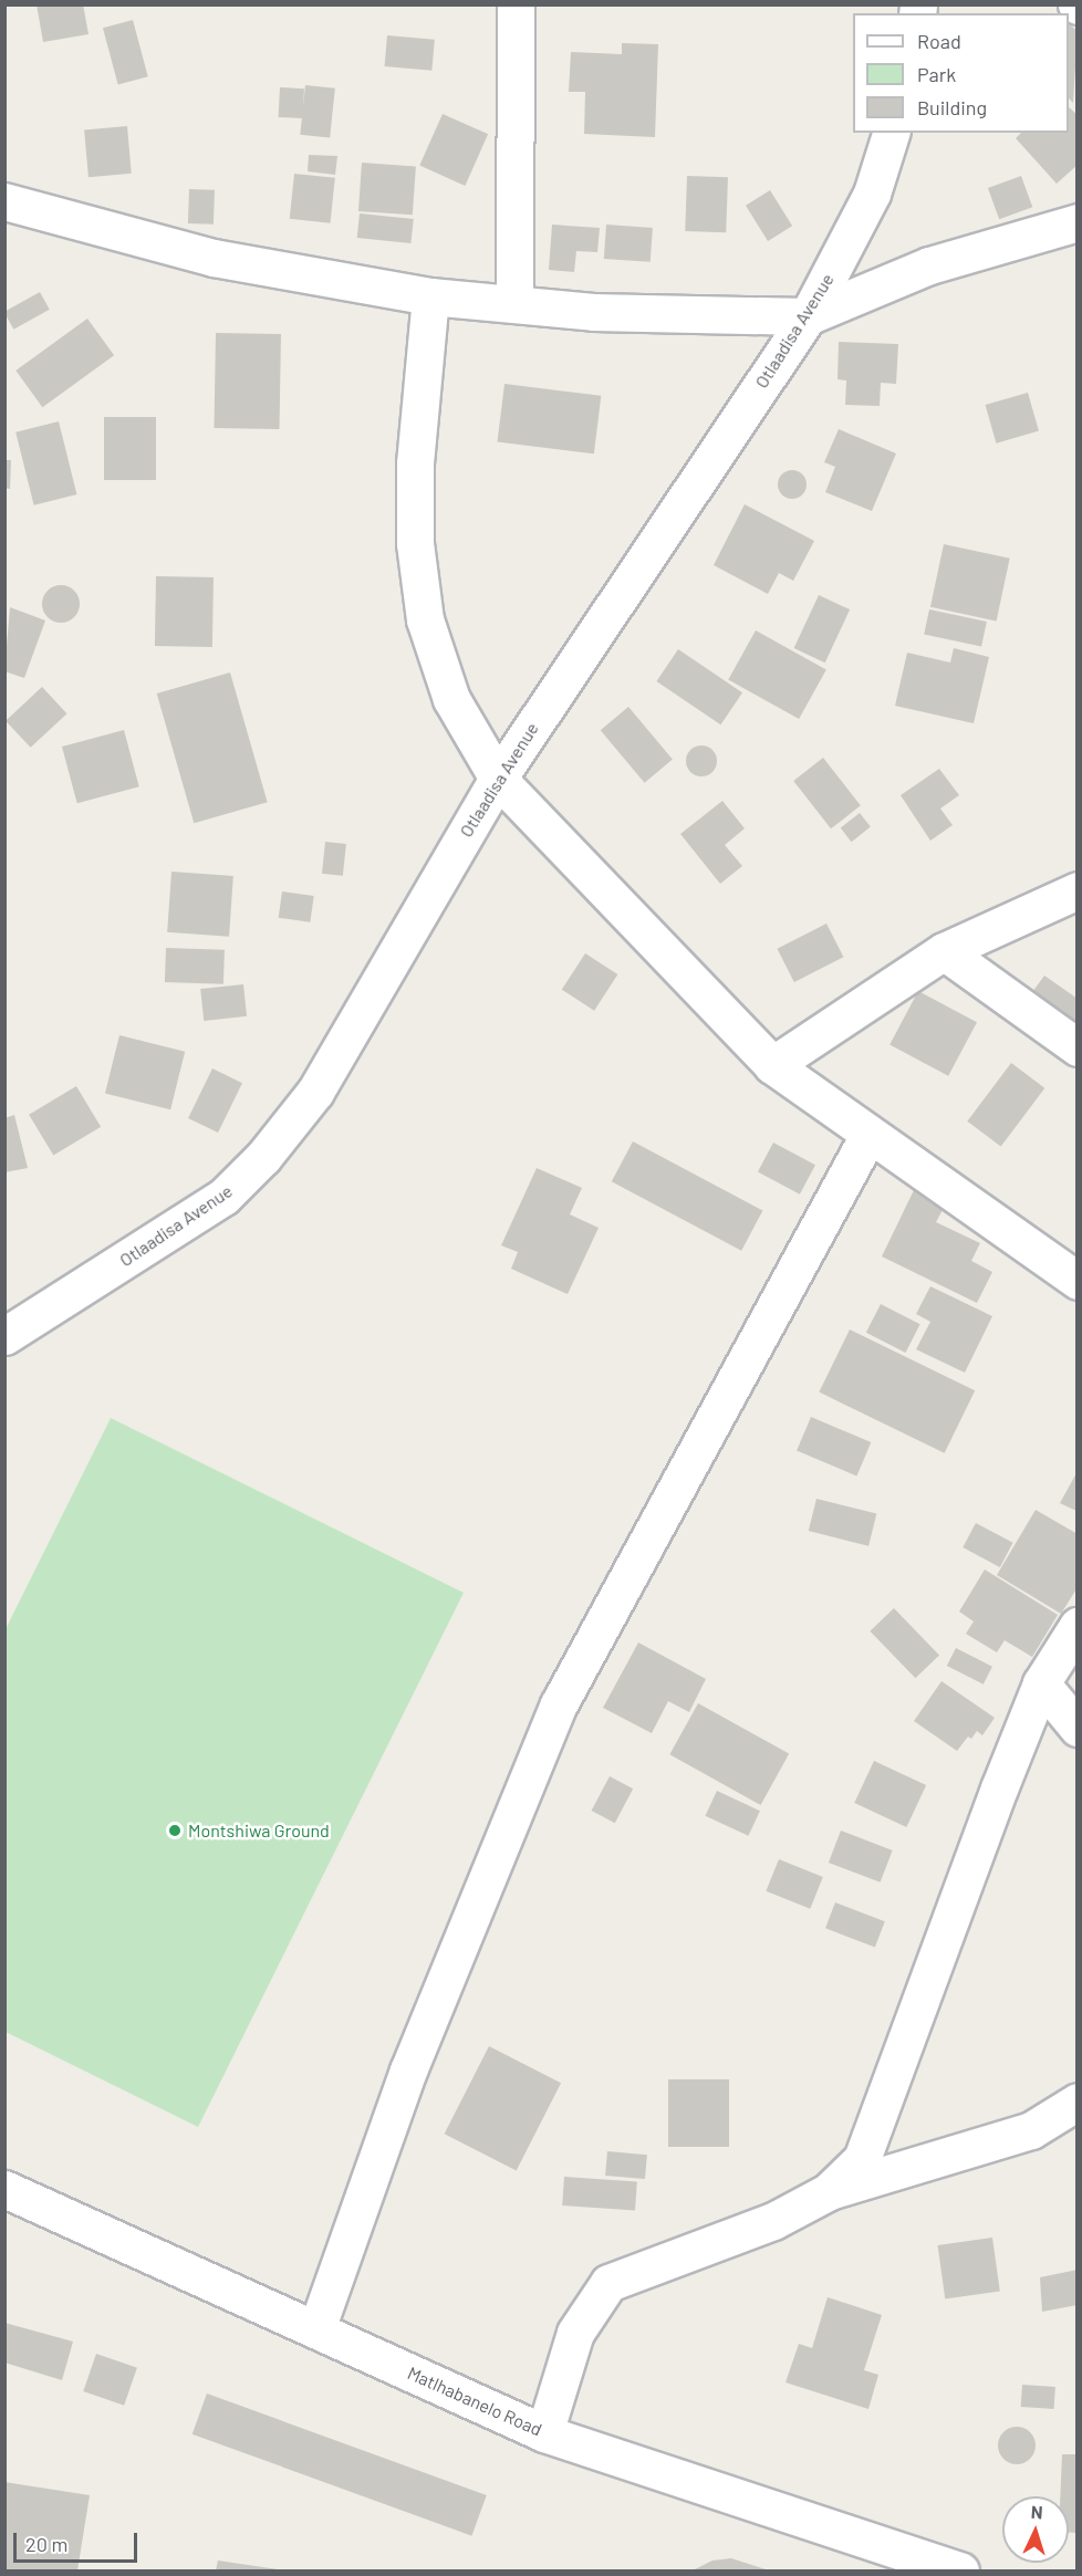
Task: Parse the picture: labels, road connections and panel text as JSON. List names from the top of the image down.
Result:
{
  "streets": {
    "street": ["Otlaadisa Avenue", "Matlhabanelo Road"]
  },
  "places": ["Montshiwa Ground"],
  "legend": ["Road", "Park", "Building"],
  "scale_bar": "20 m",
  "north": "top"
}
